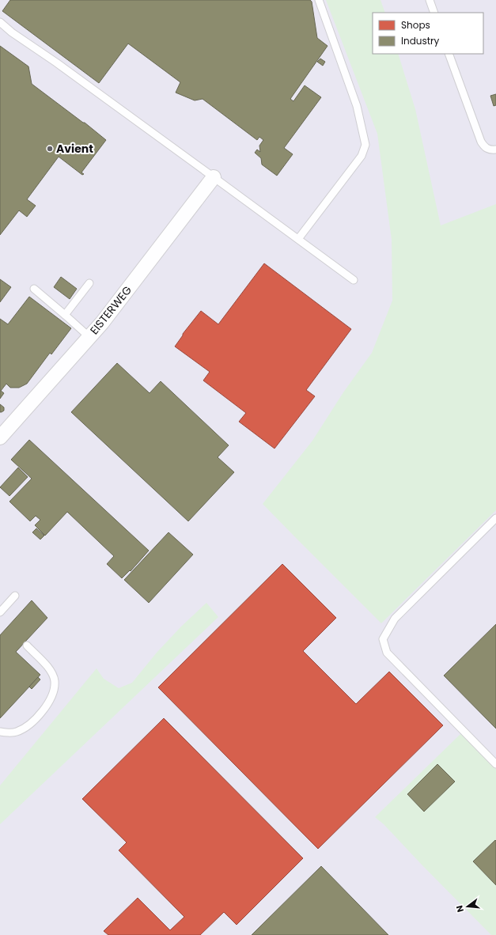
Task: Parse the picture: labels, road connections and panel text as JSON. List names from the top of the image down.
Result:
{
  "streets": {
    "street": ["EISTERWEG"]
  },
  "places": ["Avient"],
  "legend": ["Shops", "Industry"],
  "north": "left"
}
